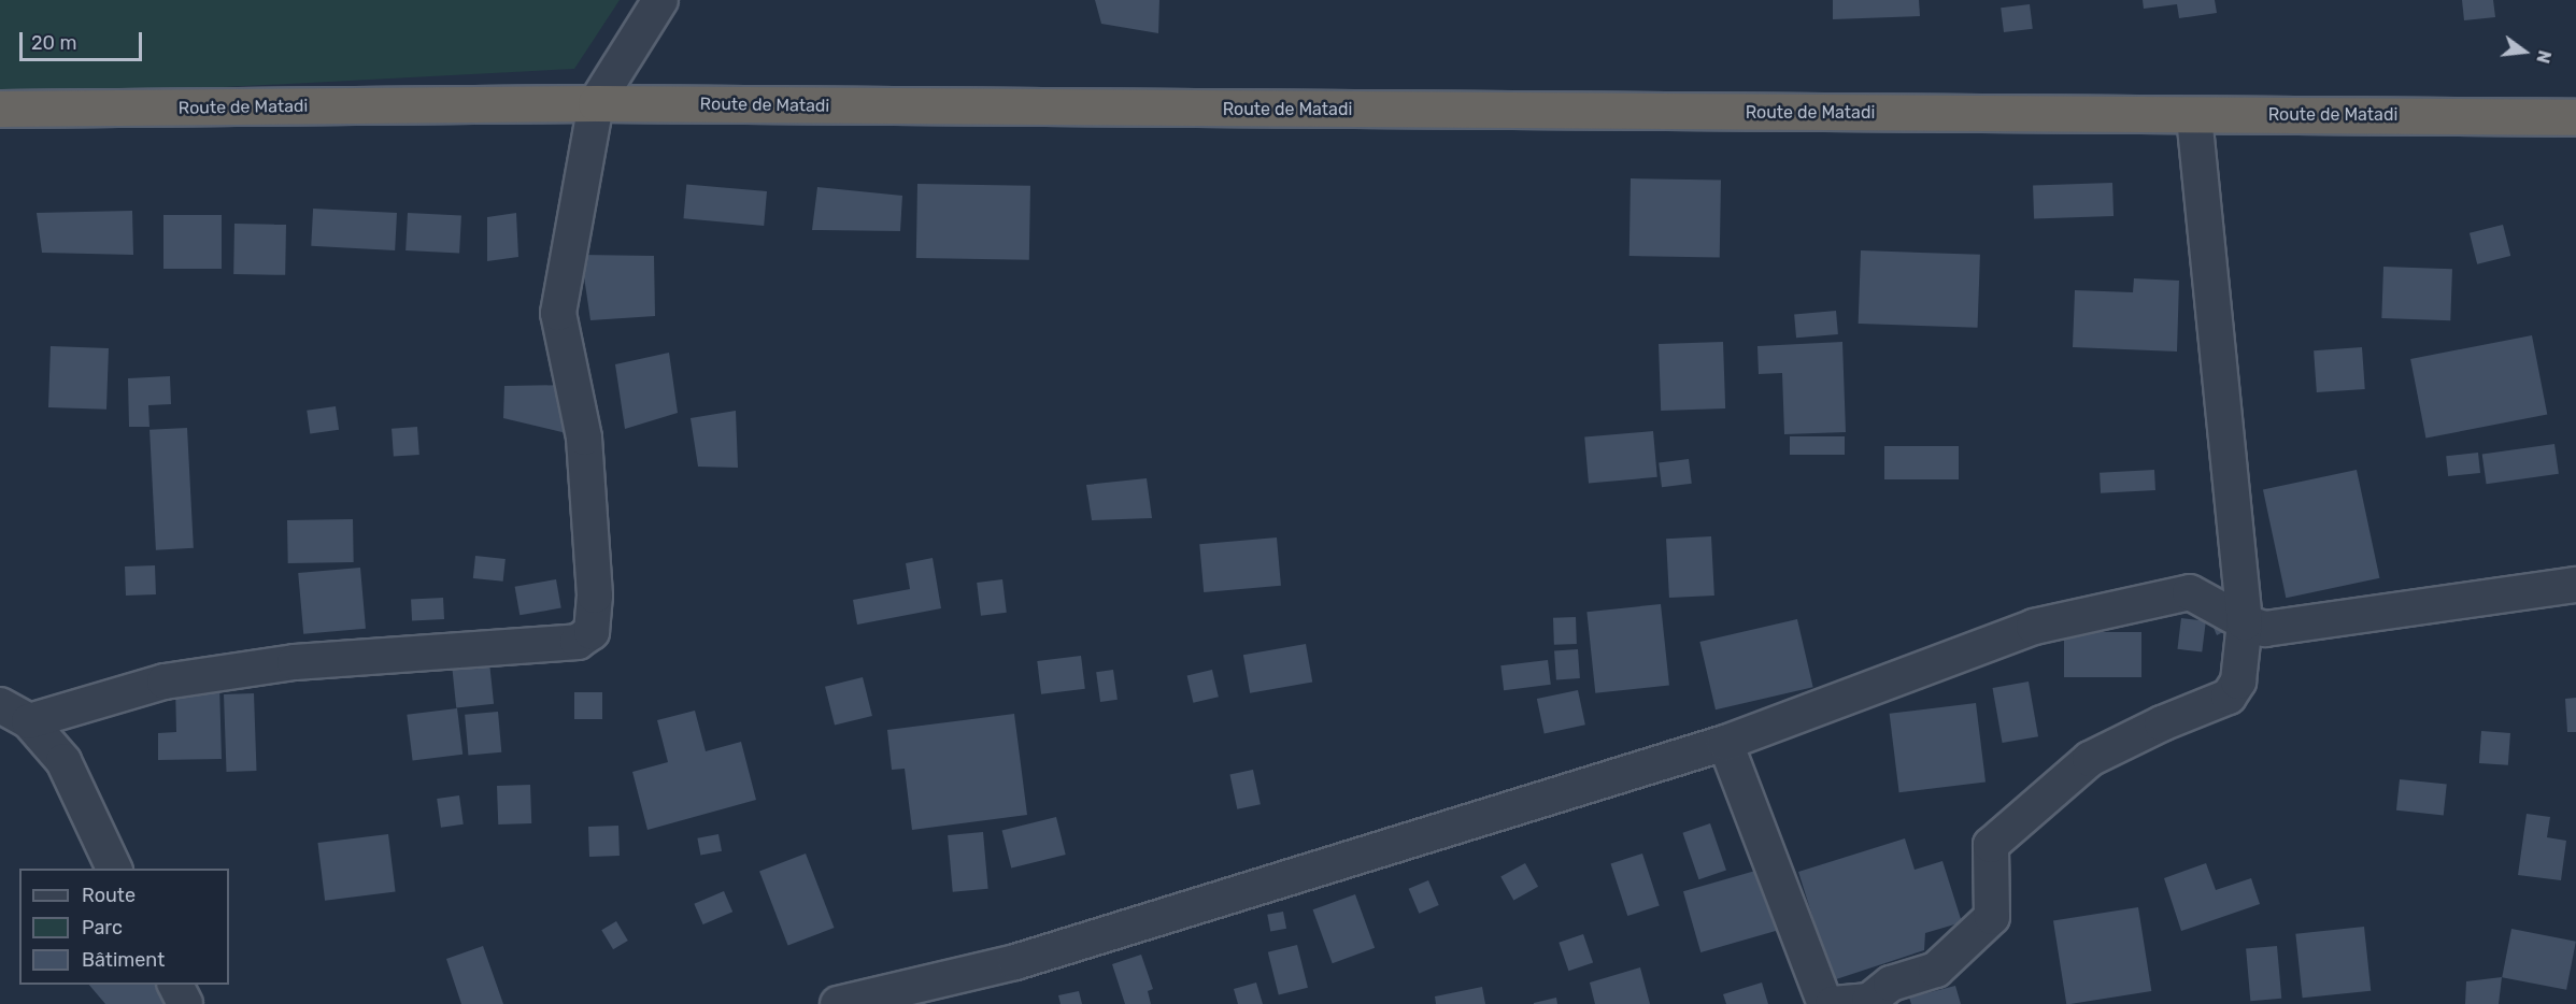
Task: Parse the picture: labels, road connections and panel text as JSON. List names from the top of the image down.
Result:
{
  "streets": {
    "highway": ["Route de Matadi"]
  },
  "legend": ["Route", "Parc", "Bâtiment"],
  "scale_bar": "20 m",
  "north": "right"
}
